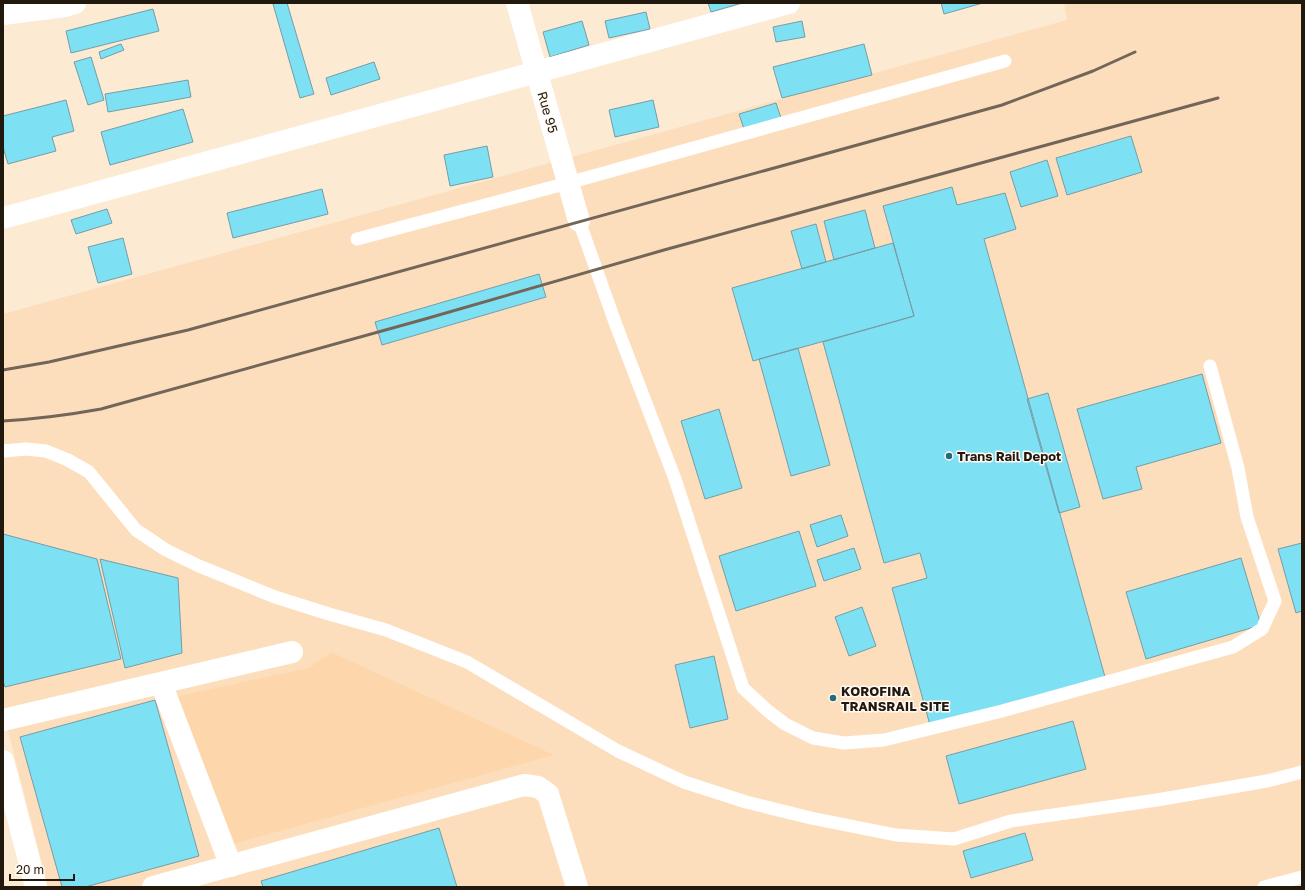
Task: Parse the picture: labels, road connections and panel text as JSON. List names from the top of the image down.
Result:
{
  "streets": {
    "street": ["Rue 95"]
  },
  "places": ["Trans Rail Depot", "KOROFINA TRANSRAIL SITE"],
  "scale_bar": "20 m"
}
